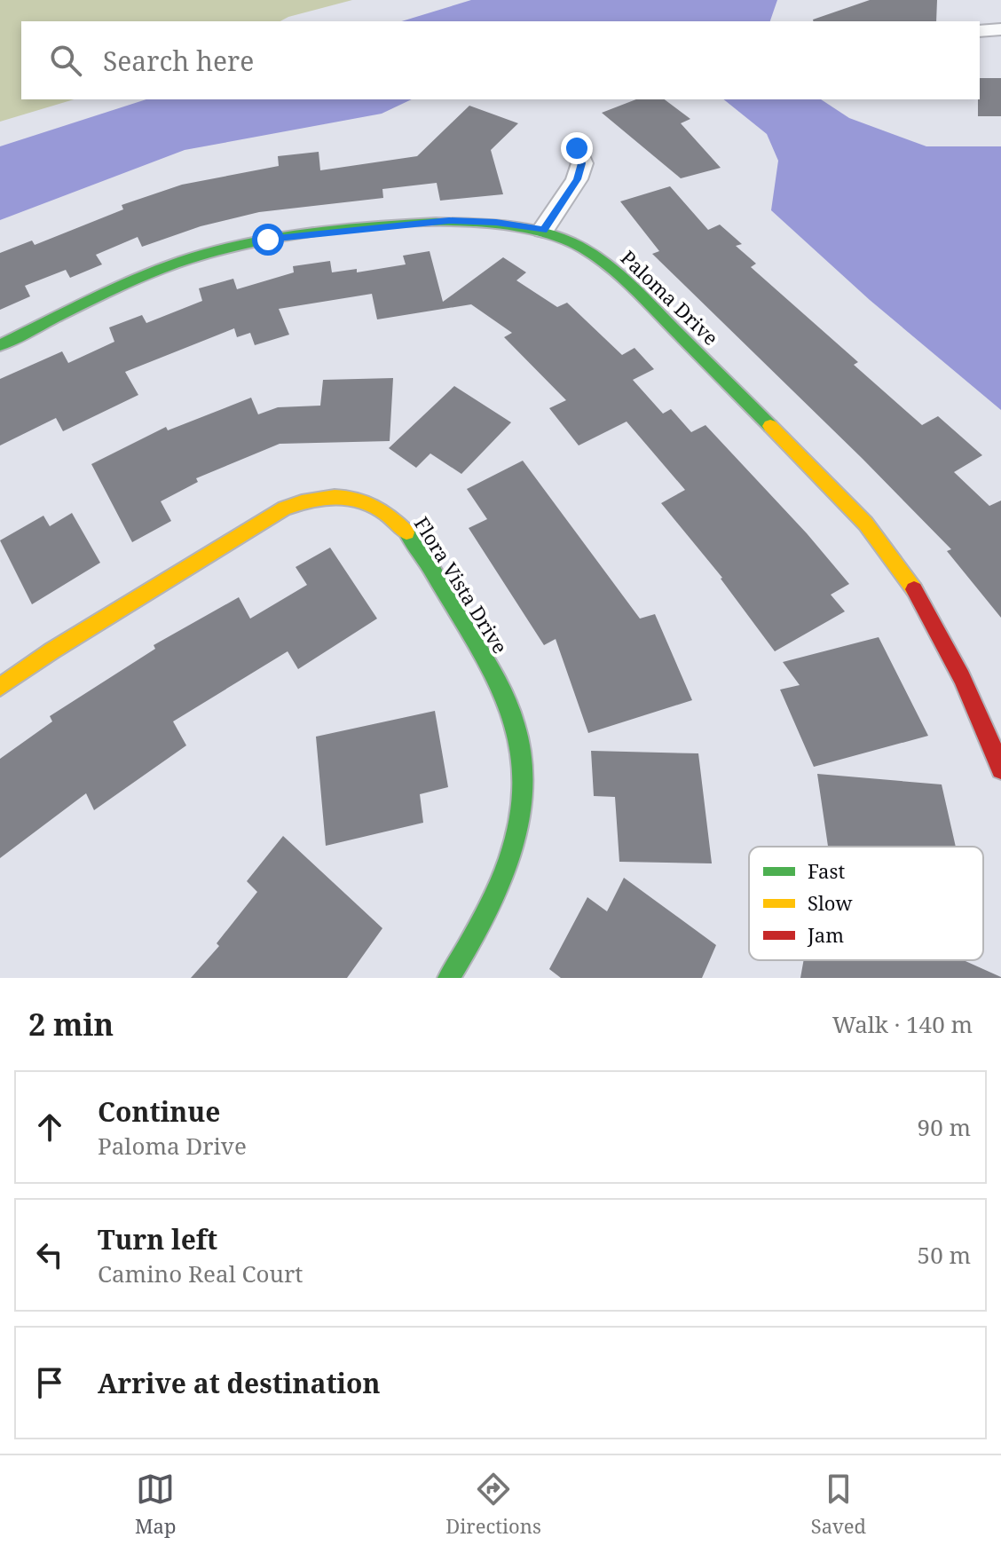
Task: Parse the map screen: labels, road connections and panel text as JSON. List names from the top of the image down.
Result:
{
  "streets": {
    "street": ["Paloma Drive", "Flora Vista Drive"]
  },
  "legend": ["Fast", "Slow", "Jam"],
  "page": {
    "search": "Search here",
    "heading": ["2 min", "Walk · 140 m"],
    "list": [
      ["Continue", "Paloma Drive", "90 m"],
      ["Turn left", "Camino Real Court", "50 m"],
      "Arrive at destination"
    ],
    "nav": ["Map", "Directions", "Saved"]
  }
}
